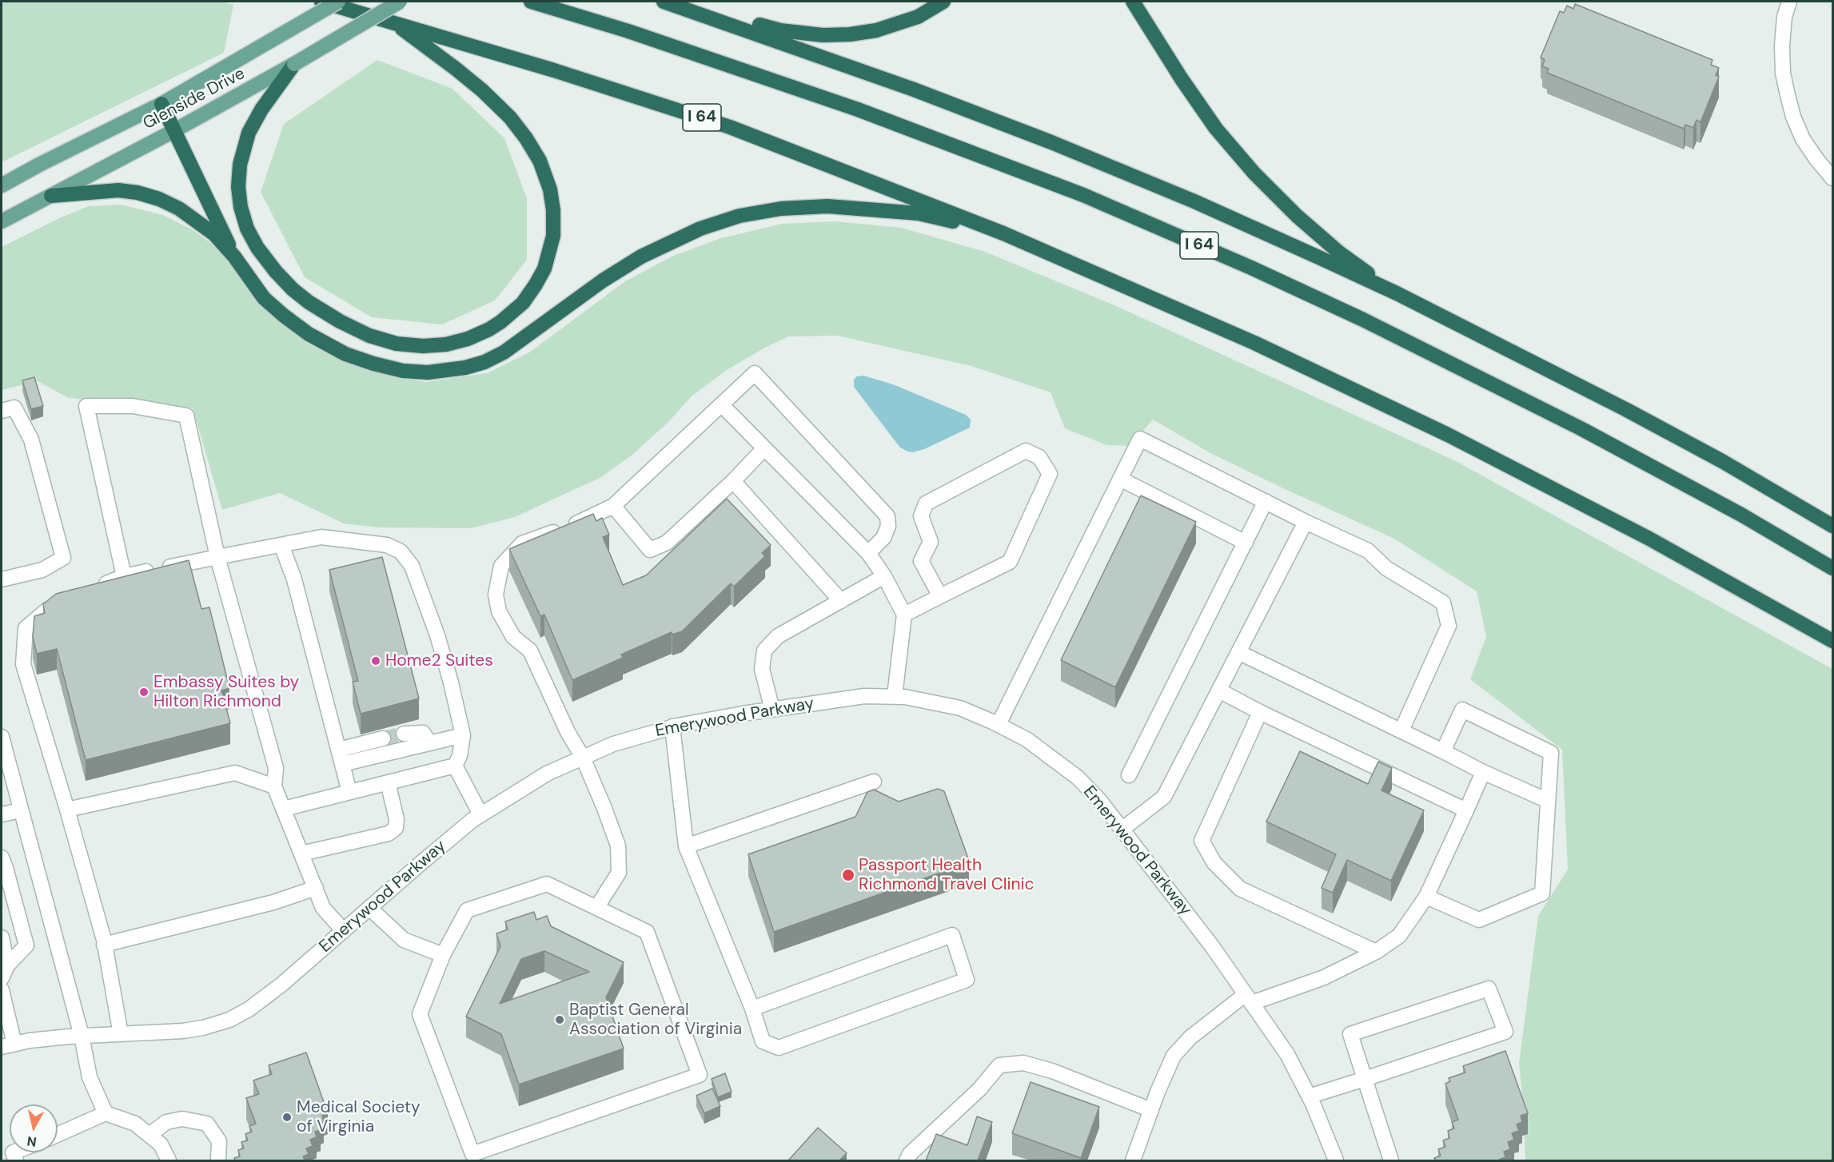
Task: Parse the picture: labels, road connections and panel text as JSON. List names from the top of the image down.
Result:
{
  "streets": {
    "highway": ["I 64"],
    "main road": ["Glenside Drive"],
    "street": ["Emerywood Parkway"]
  },
  "places": [
    "Home2 Suites",
    "Embassy Suites by Hilton Richmond",
    "Passport Health Richmond Travel Clinic",
    "Baptist General Association of Virginia",
    "Medical Society of Virginia"
  ],
  "north": "bottom"
}
